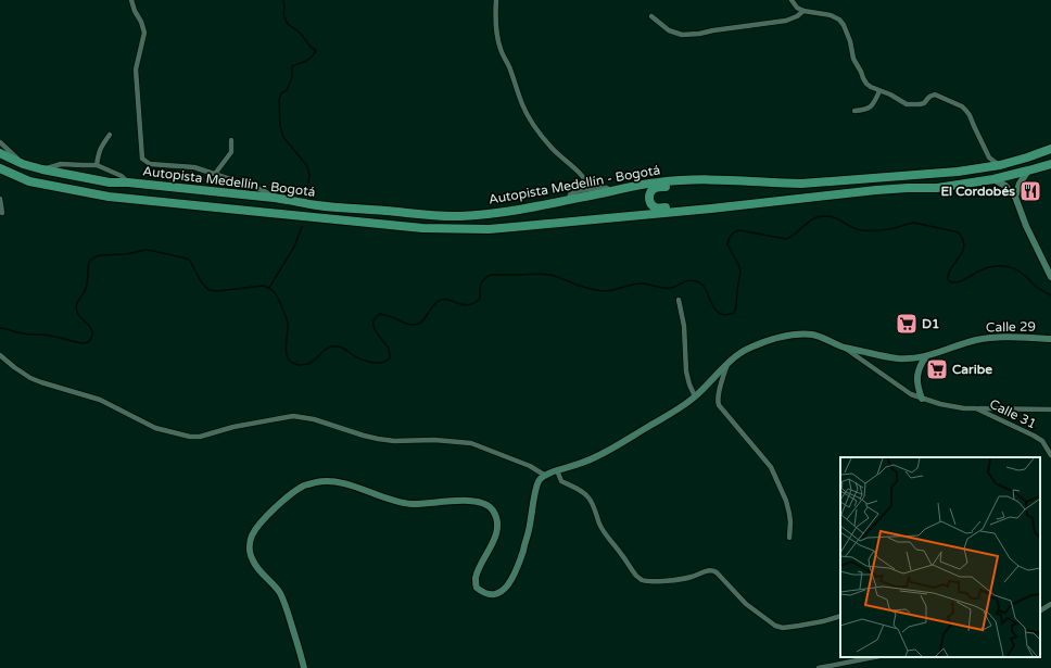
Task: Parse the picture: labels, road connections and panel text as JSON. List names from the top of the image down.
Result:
{
  "streets": {
    "highway": ["Autopista Medellín - Bogotá"],
    "main road": ["Calle 29"],
    "street": ["Calle 31"]
  },
  "crossings": [
    ["Calle 29", "Calle 31"]
  ],
  "places": {
    "restaurant": ["El Cordobés"],
    "supermarket": ["D1", "Caribe"]
  }
}
